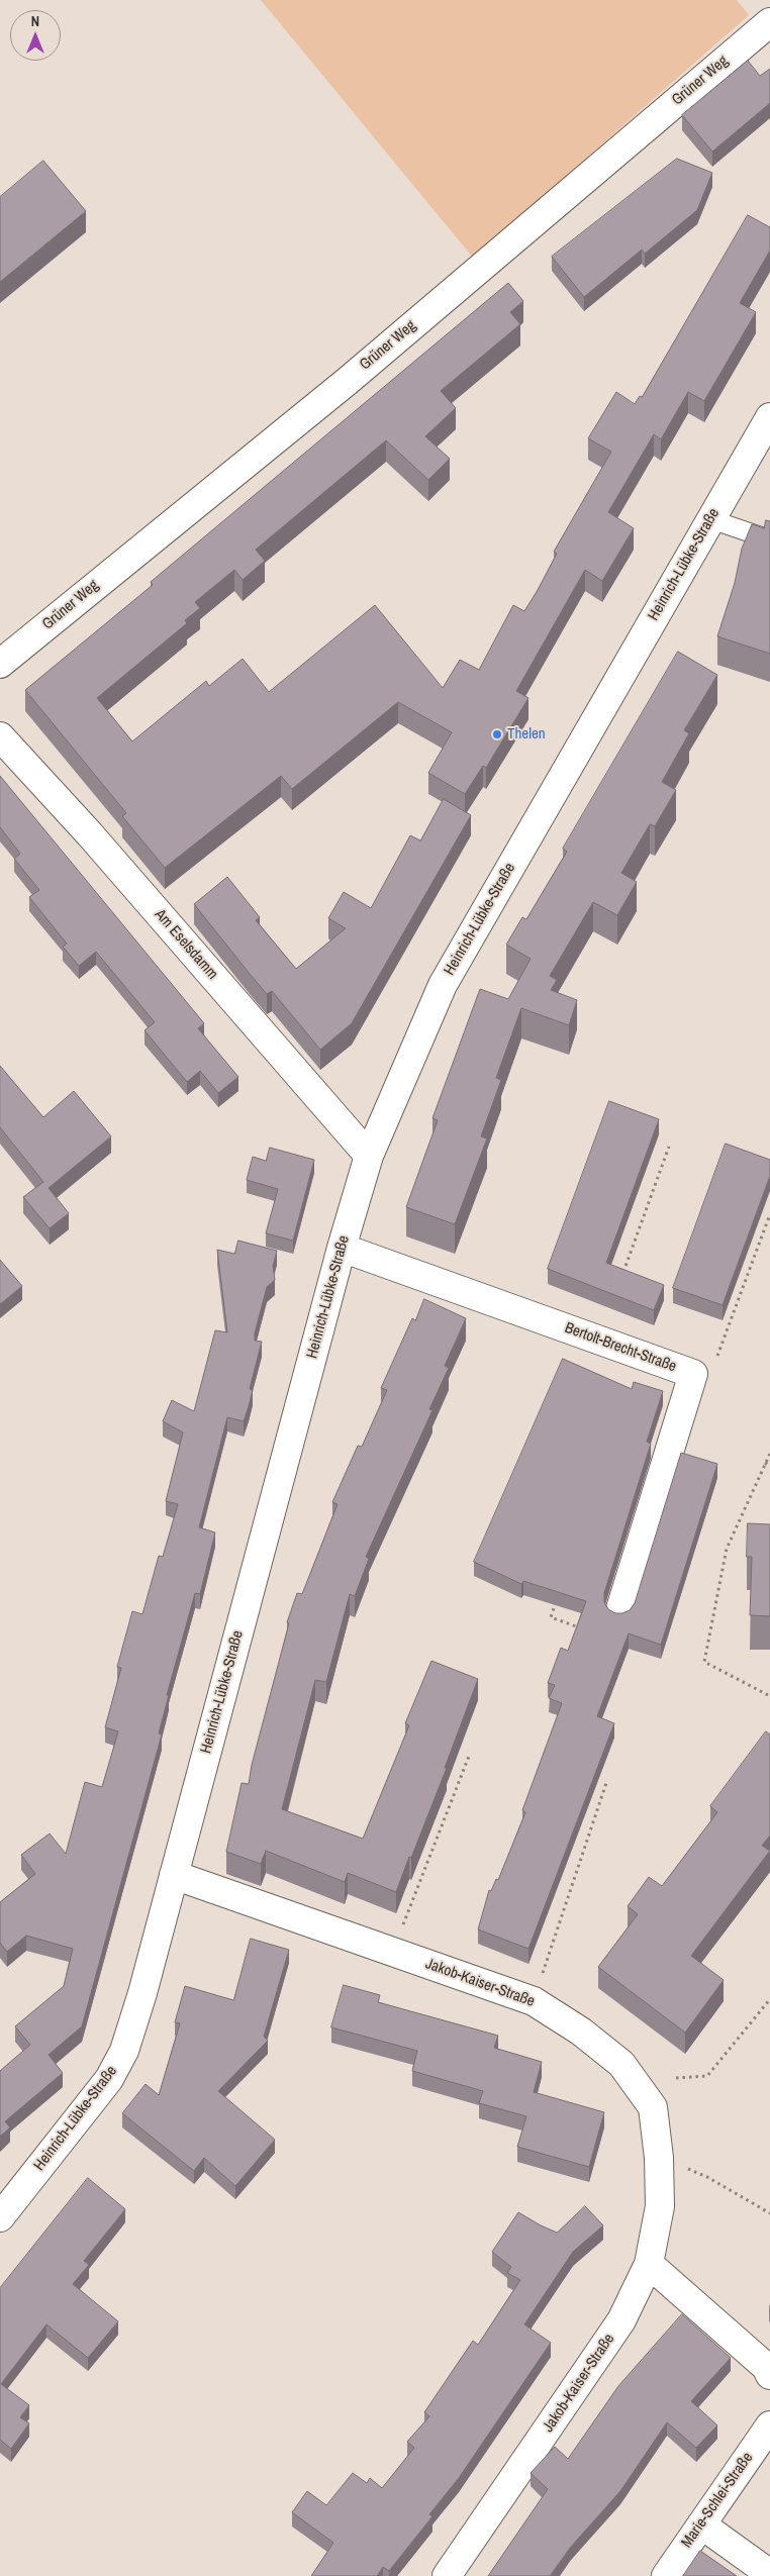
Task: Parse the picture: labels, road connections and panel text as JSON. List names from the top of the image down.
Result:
{
  "streets": {
    "street": [
      "Grüner Weg",
      "Heinrich-Lübke-Straße",
      "Am Eselsdamm",
      "Bertolt-Brecht-Straße",
      "Jakob-Kaiser-Straße",
      "Marie-Schlei-Straße"
    ]
  },
  "crossings": [
    ["Heinrich-Lübke-Straße", "Am Eselsdamm"],
    ["Heinrich-Lübke-Straße", "Bertolt-Brecht-Straße"],
    ["Heinrich-Lübke-Straße", "Jakob-Kaiser-Straße"]
  ],
  "places": ["Thelen"],
  "north": "top"
}
